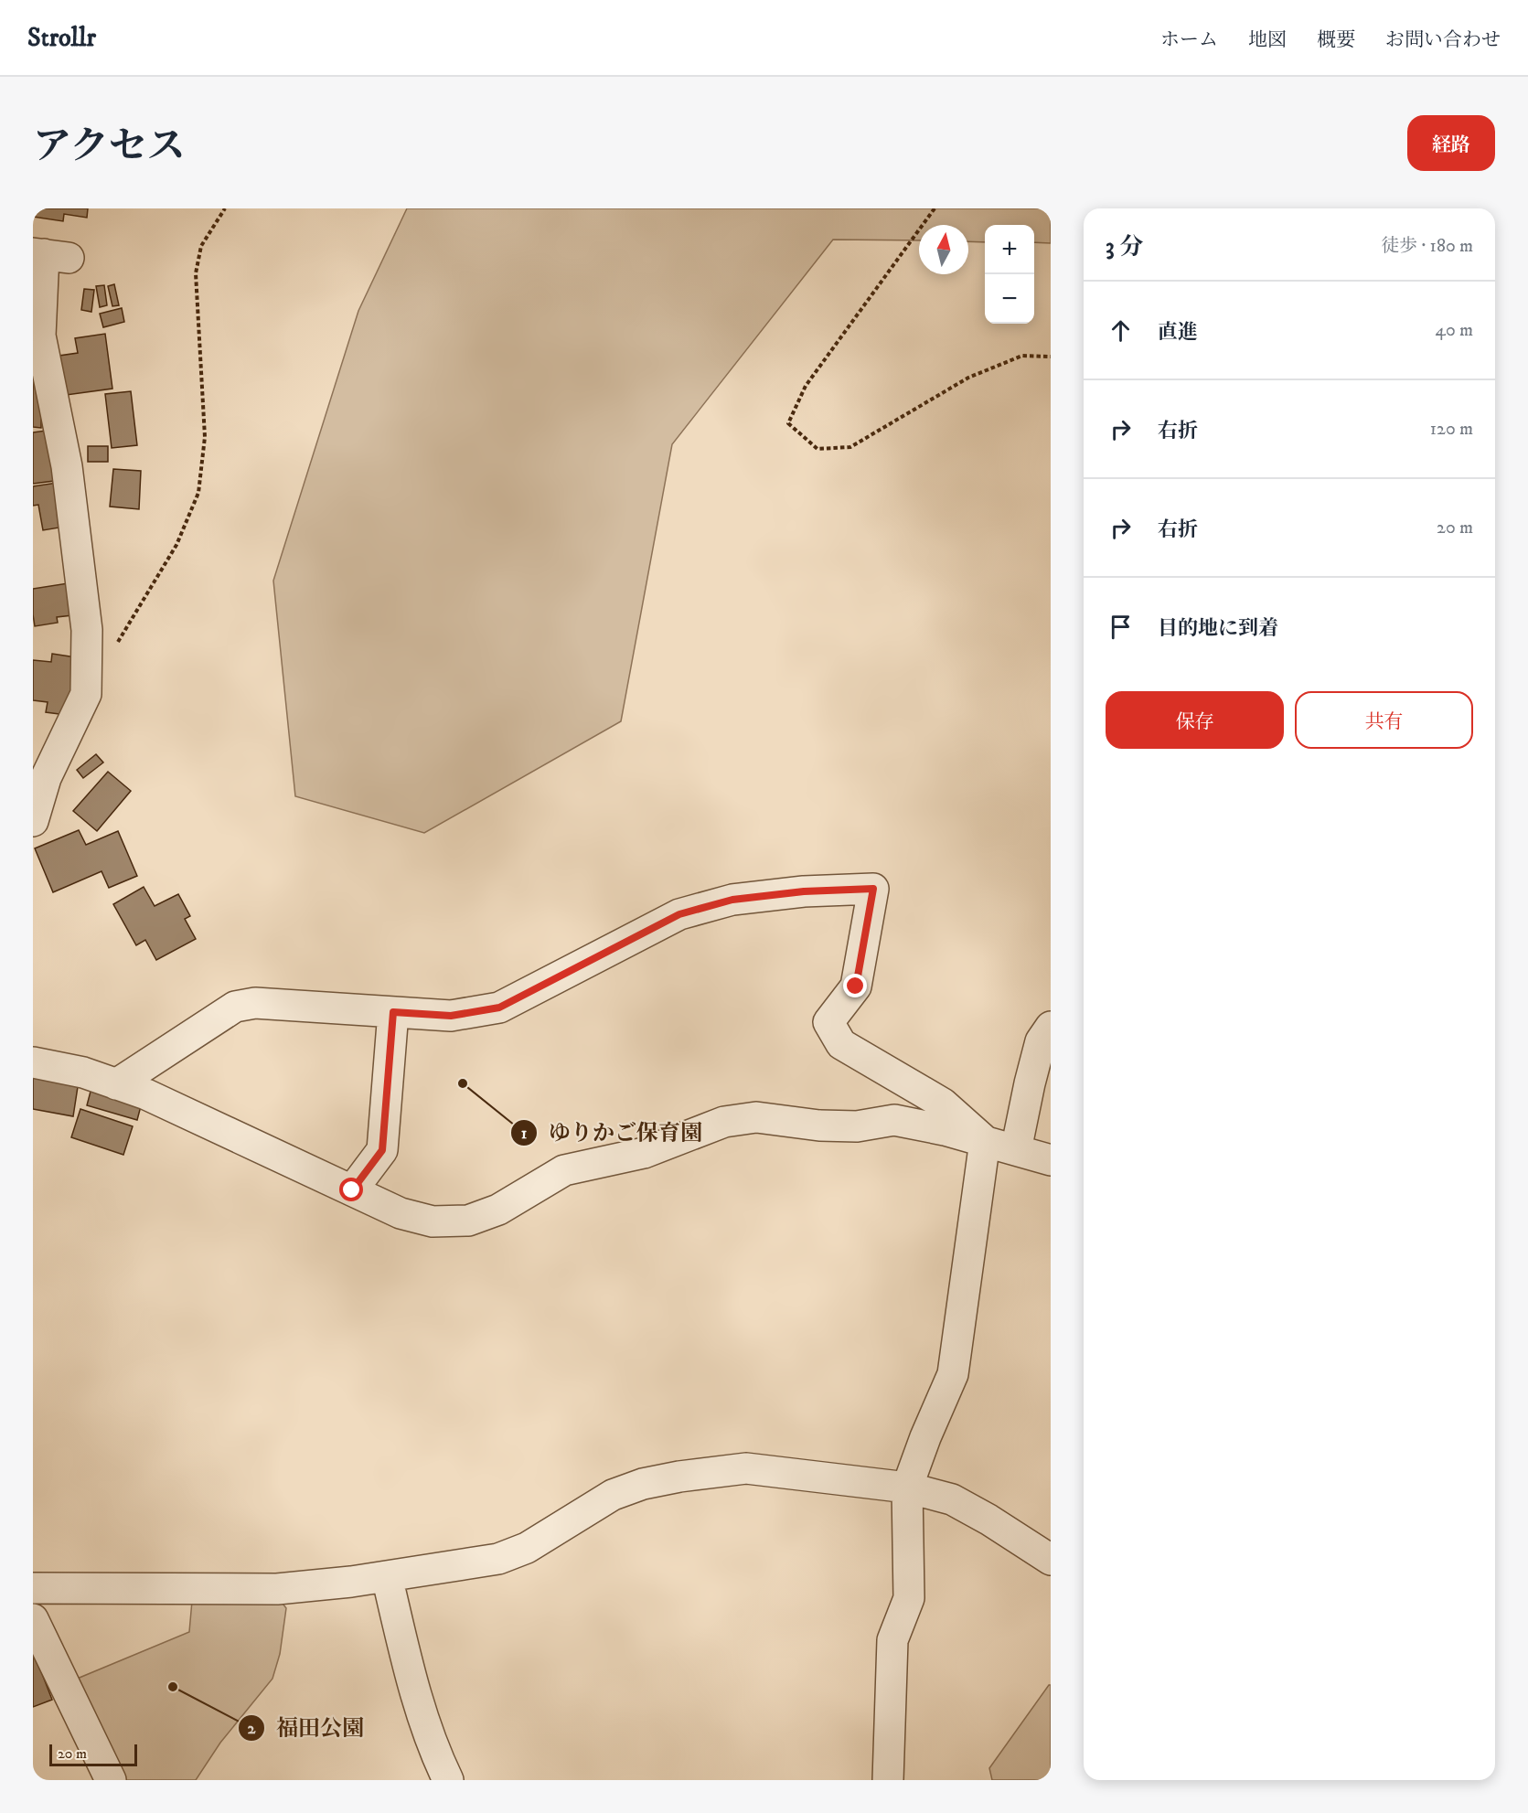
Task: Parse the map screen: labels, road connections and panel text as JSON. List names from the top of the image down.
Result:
{
  "places": ["ゆりかご保育園", "福田公園"],
  "scale_bar": "20 m",
  "north": "top",
  "page": {
    "header": "Strollr",
    "nav": [
      "ホーム",
      "地図",
      "概要",
      "お問い合わせ"
    ],
    "title": "アクセス",
    "buttons": [
      "経路",
      ["保存", "共有"]
    ],
    "heading": ["3 分", "徒歩 · 180 m"],
    "map_buttons": ["+", "−"],
    "list": [
      ["直進", "40 m"],
      ["右折", "120 m"],
      ["右折", "20 m"],
      "目的地に到着"
    ],
    "scale": "20 m"
  }
}
